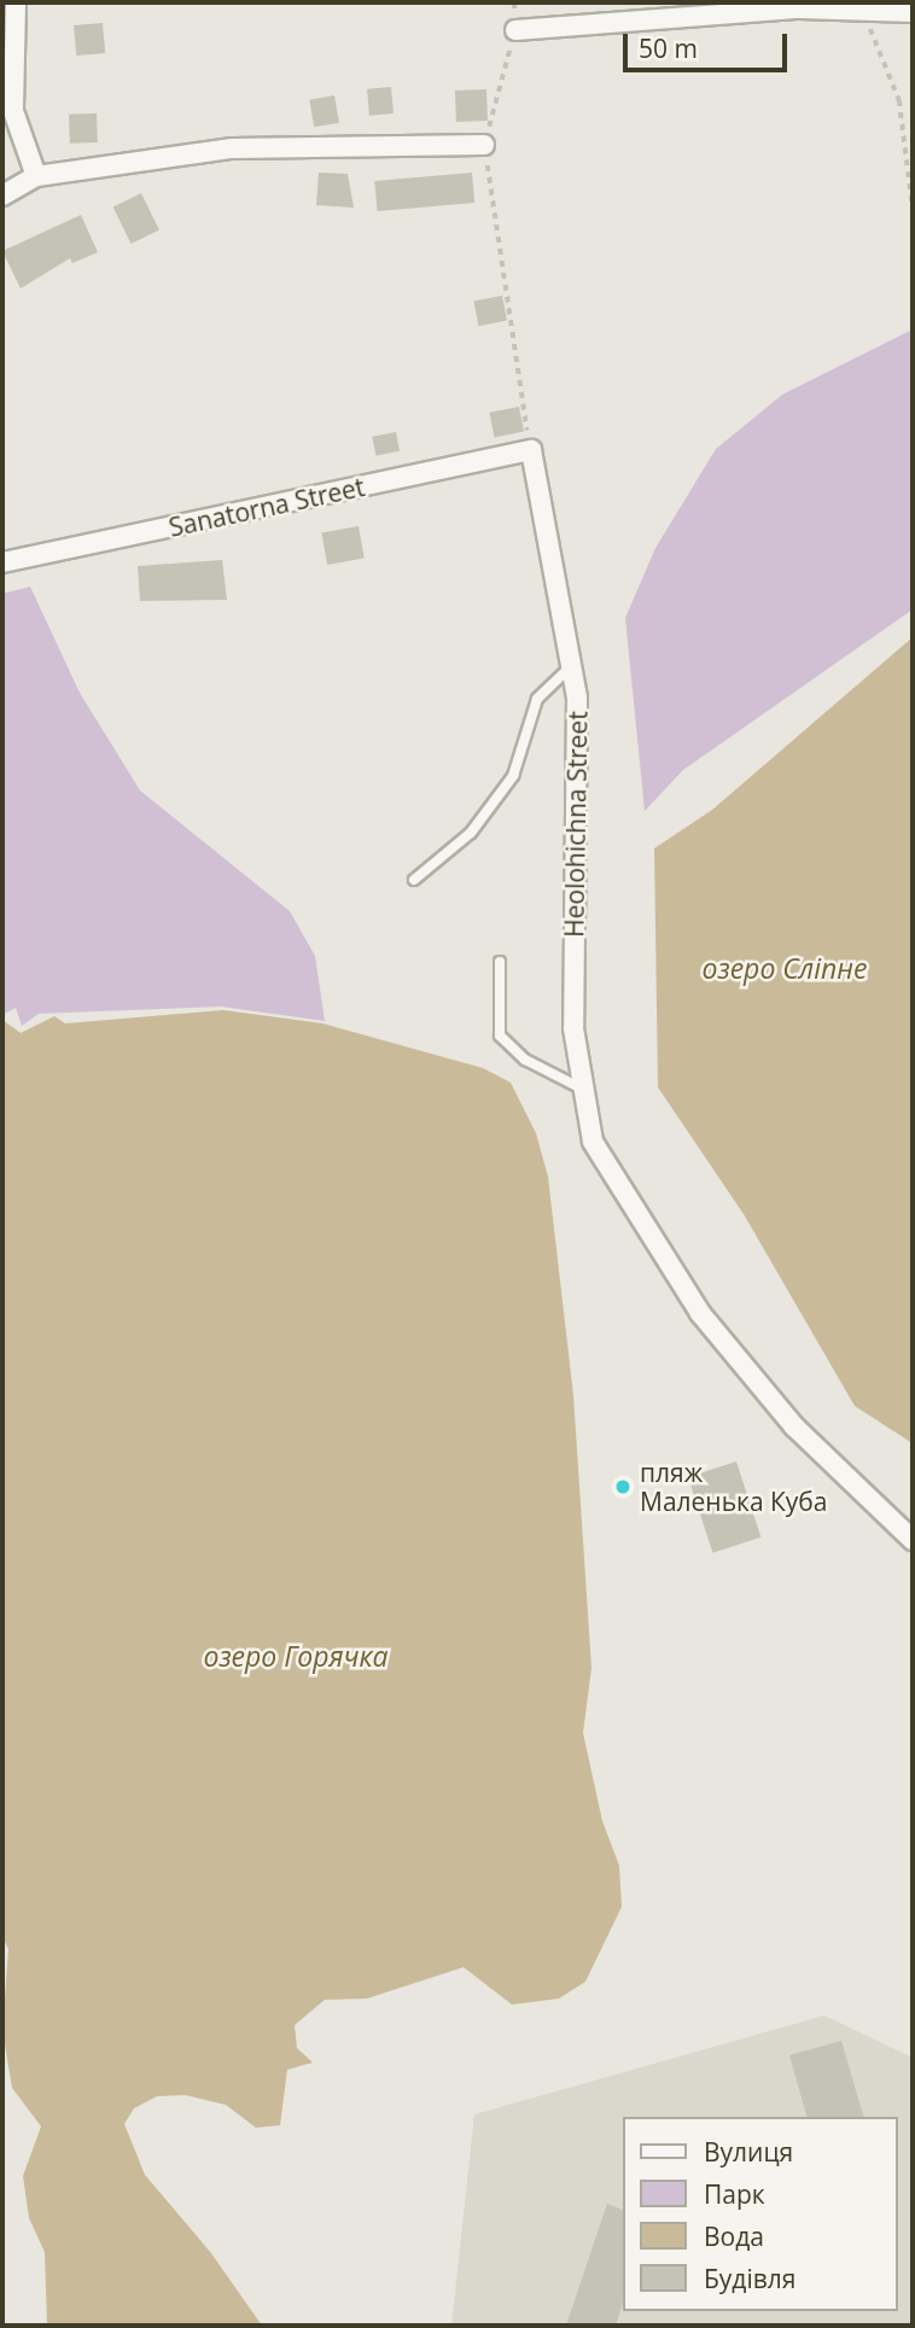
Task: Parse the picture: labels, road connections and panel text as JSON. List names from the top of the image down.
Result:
{
  "streets": {
    "street": ["Sanatorna Street", "Heolohichna Street"]
  },
  "crossings": [
    ["Sanatorna Street", "Heolohichna Street"]
  ],
  "water": ["озеро Сліпне", "озеро Горячка"],
  "places": ["пляж Маленька Куба"],
  "legend": [
    "Вулиця",
    "Парк",
    "Вода",
    "Будівля"
  ],
  "scale_bar": "50 m"
}
